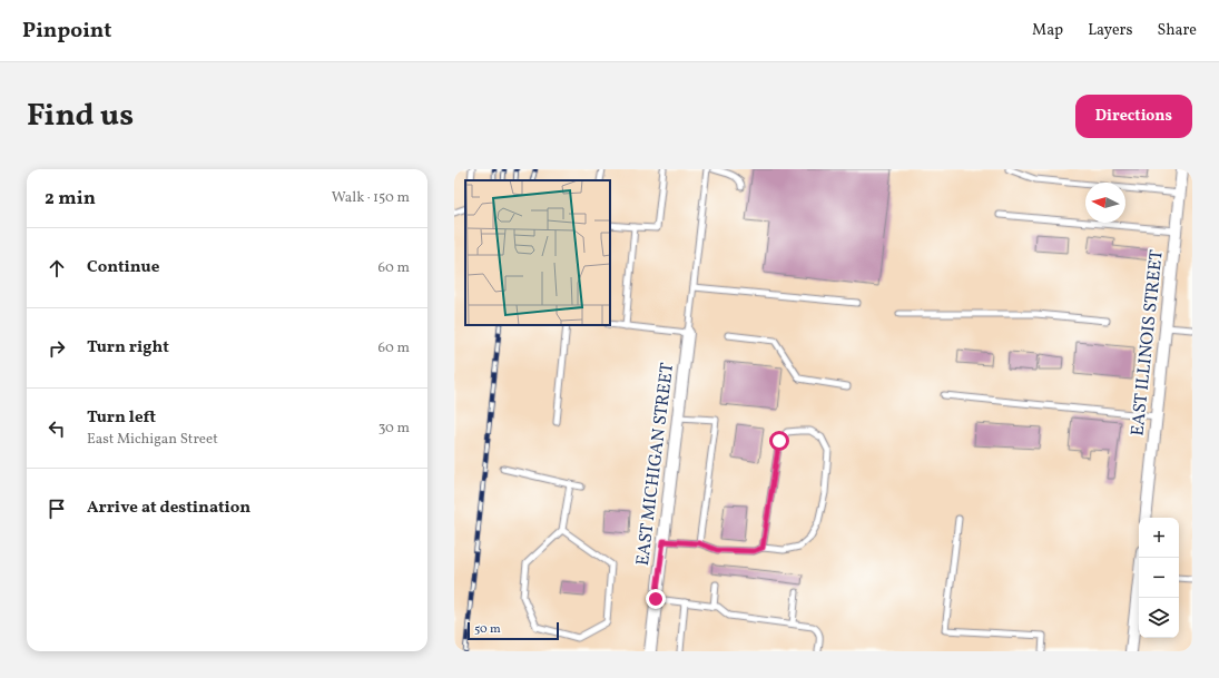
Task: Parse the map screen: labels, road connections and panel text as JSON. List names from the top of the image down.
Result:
{
  "streets": {
    "street": ["EAST ILLINOIS STREET", "EAST MICHIGAN STREET"]
  },
  "scale_bar": "50 m",
  "north": "left",
  "page": {
    "header": "Pinpoint",
    "nav": ["Map", "Layers", "Share"],
    "title": "Find us",
    "buttons": "Directions",
    "heading": ["2 min", "Walk · 150 m"],
    "list": [
      ["Continue", "60 m"],
      ["Turn right", "60 m"],
      ["Turn left", "East Michigan Street", "30 m"],
      "Arrive at destination"
    ],
    "map_buttons": ["+", "−"],
    "scale": "50 m"
  }
}
